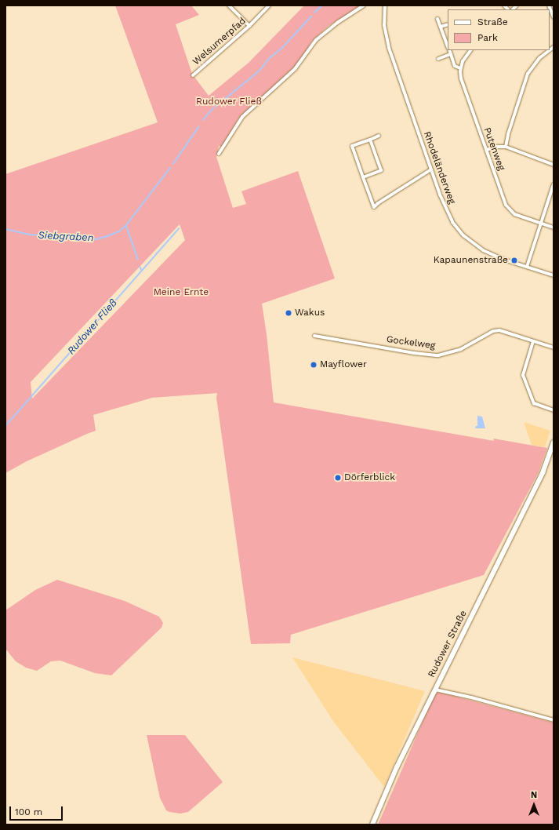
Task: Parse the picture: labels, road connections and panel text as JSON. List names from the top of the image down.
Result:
{
  "streets": {
    "street": [
      "Welsumerpfad",
      "Putenweg",
      "Rhodeländerweg",
      "Gockelweg",
      "Rudower Straße"
    ]
  },
  "water": ["Siebgraben", "Rudower Fließ"],
  "parks": ["Rudower Fließ", "Meine Ernte"],
  "places": [
    "Kapaunenstraße",
    "Wakus",
    "Mayflower",
    "Dörferblick"
  ],
  "legend": ["Straße", "Park"],
  "scale_bar": "100 m",
  "north": "top"
}
